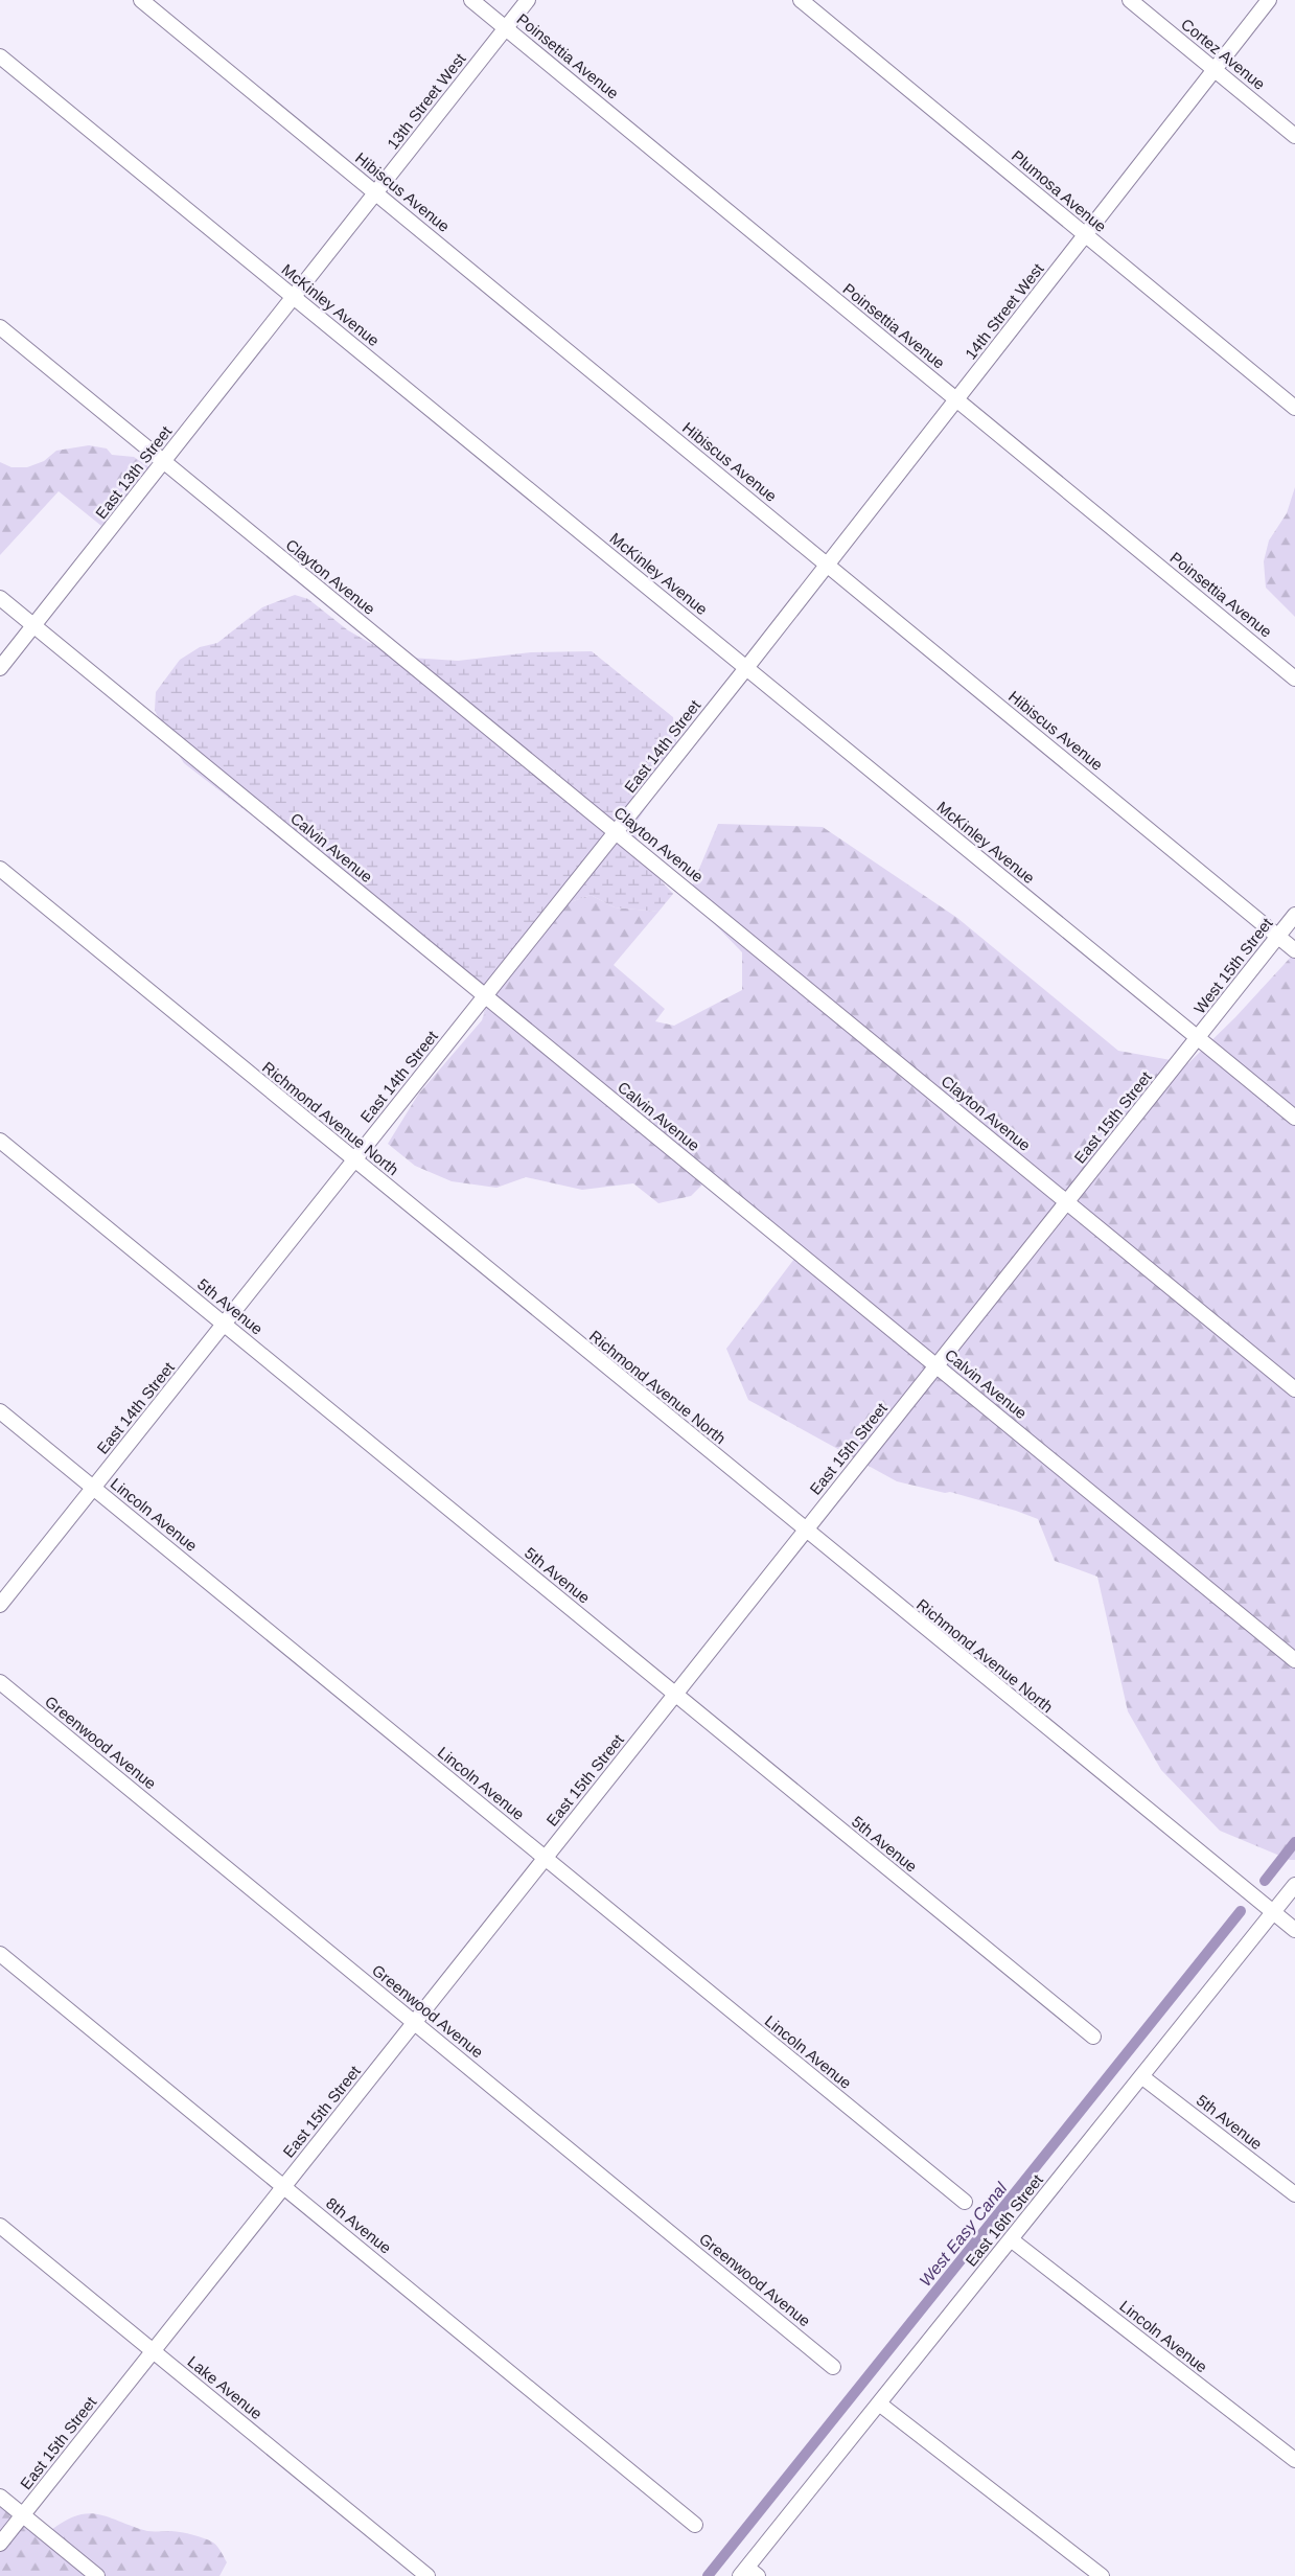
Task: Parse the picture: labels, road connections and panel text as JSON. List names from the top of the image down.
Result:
{
  "streets": {
    "street": [
      "Cortez Avenue",
      "Poinsettia Avenue",
      "13th Street West",
      "Plumosa Avenue",
      "Hibiscus Avenue",
      "McKinley Avenue",
      "14th Street West",
      "East 13th Street",
      "Clayton Avenue",
      "East 14th Street",
      "Calvin Avenue",
      "West 15th Street",
      "East 15th Street",
      "Richmond Avenue North",
      "5th Avenue",
      "Lincoln Avenue",
      "Greenwood Avenue",
      "East 16th Street",
      "8th Avenue",
      "Lake Avenue"
    ]
  },
  "crossings": [
    ["Cortez Avenue", "14th Street West"],
    ["Poinsettia Avenue", "13th Street West"],
    ["Poinsettia Avenue", "14th Street West"],
    ["13th Street West", "Hibiscus Avenue"],
    ["13th Street West", "McKinley Avenue"],
    ["13th Street West", "East 13th Street"],
    ["Plumosa Avenue", "14th Street West"],
    ["Hibiscus Avenue", "14th Street West"],
    ["Hibiscus Avenue", "West 15th Street"],
    ["McKinley Avenue", "14th Street West"],
    ["McKinley Avenue", "East 13th Street"],
    ["McKinley Avenue", "East 14th Street"],
    ["McKinley Avenue", "West 15th Street"],
    ["McKinley Avenue", "East 15th Street"],
    ["14th Street West", "East 14th Street"],
    ["East 13th Street", "Clayton Avenue"],
    ["East 13th Street", "Calvin Avenue"],
    ["Clayton Avenue", "East 14th Street"],
    ["Clayton Avenue", "East 15th Street"],
    ["East 14th Street", "Calvin Avenue"],
    ["East 14th Street", "Richmond Avenue North"],
    ["East 14th Street", "5th Avenue"],
    ["East 14th Street", "Lincoln Avenue"],
    ["Calvin Avenue", "East 15th Street"],
    ["West 15th Street", "East 15th Street"],
    ["East 15th Street", "Richmond Avenue North"],
    ["East 15th Street", "5th Avenue"],
    ["East 15th Street", "Lincoln Avenue"],
    ["East 15th Street", "Greenwood Avenue"],
    ["East 15th Street", "8th Avenue"],
    ["East 15th Street", "Lake Avenue"],
    ["Richmond Avenue North", "East 16th Street"],
    ["5th Avenue", "East 16th Street"],
    ["Lincoln Avenue", "East 16th Street"]
  ],
  "water": ["West Easy Canal"]
}
